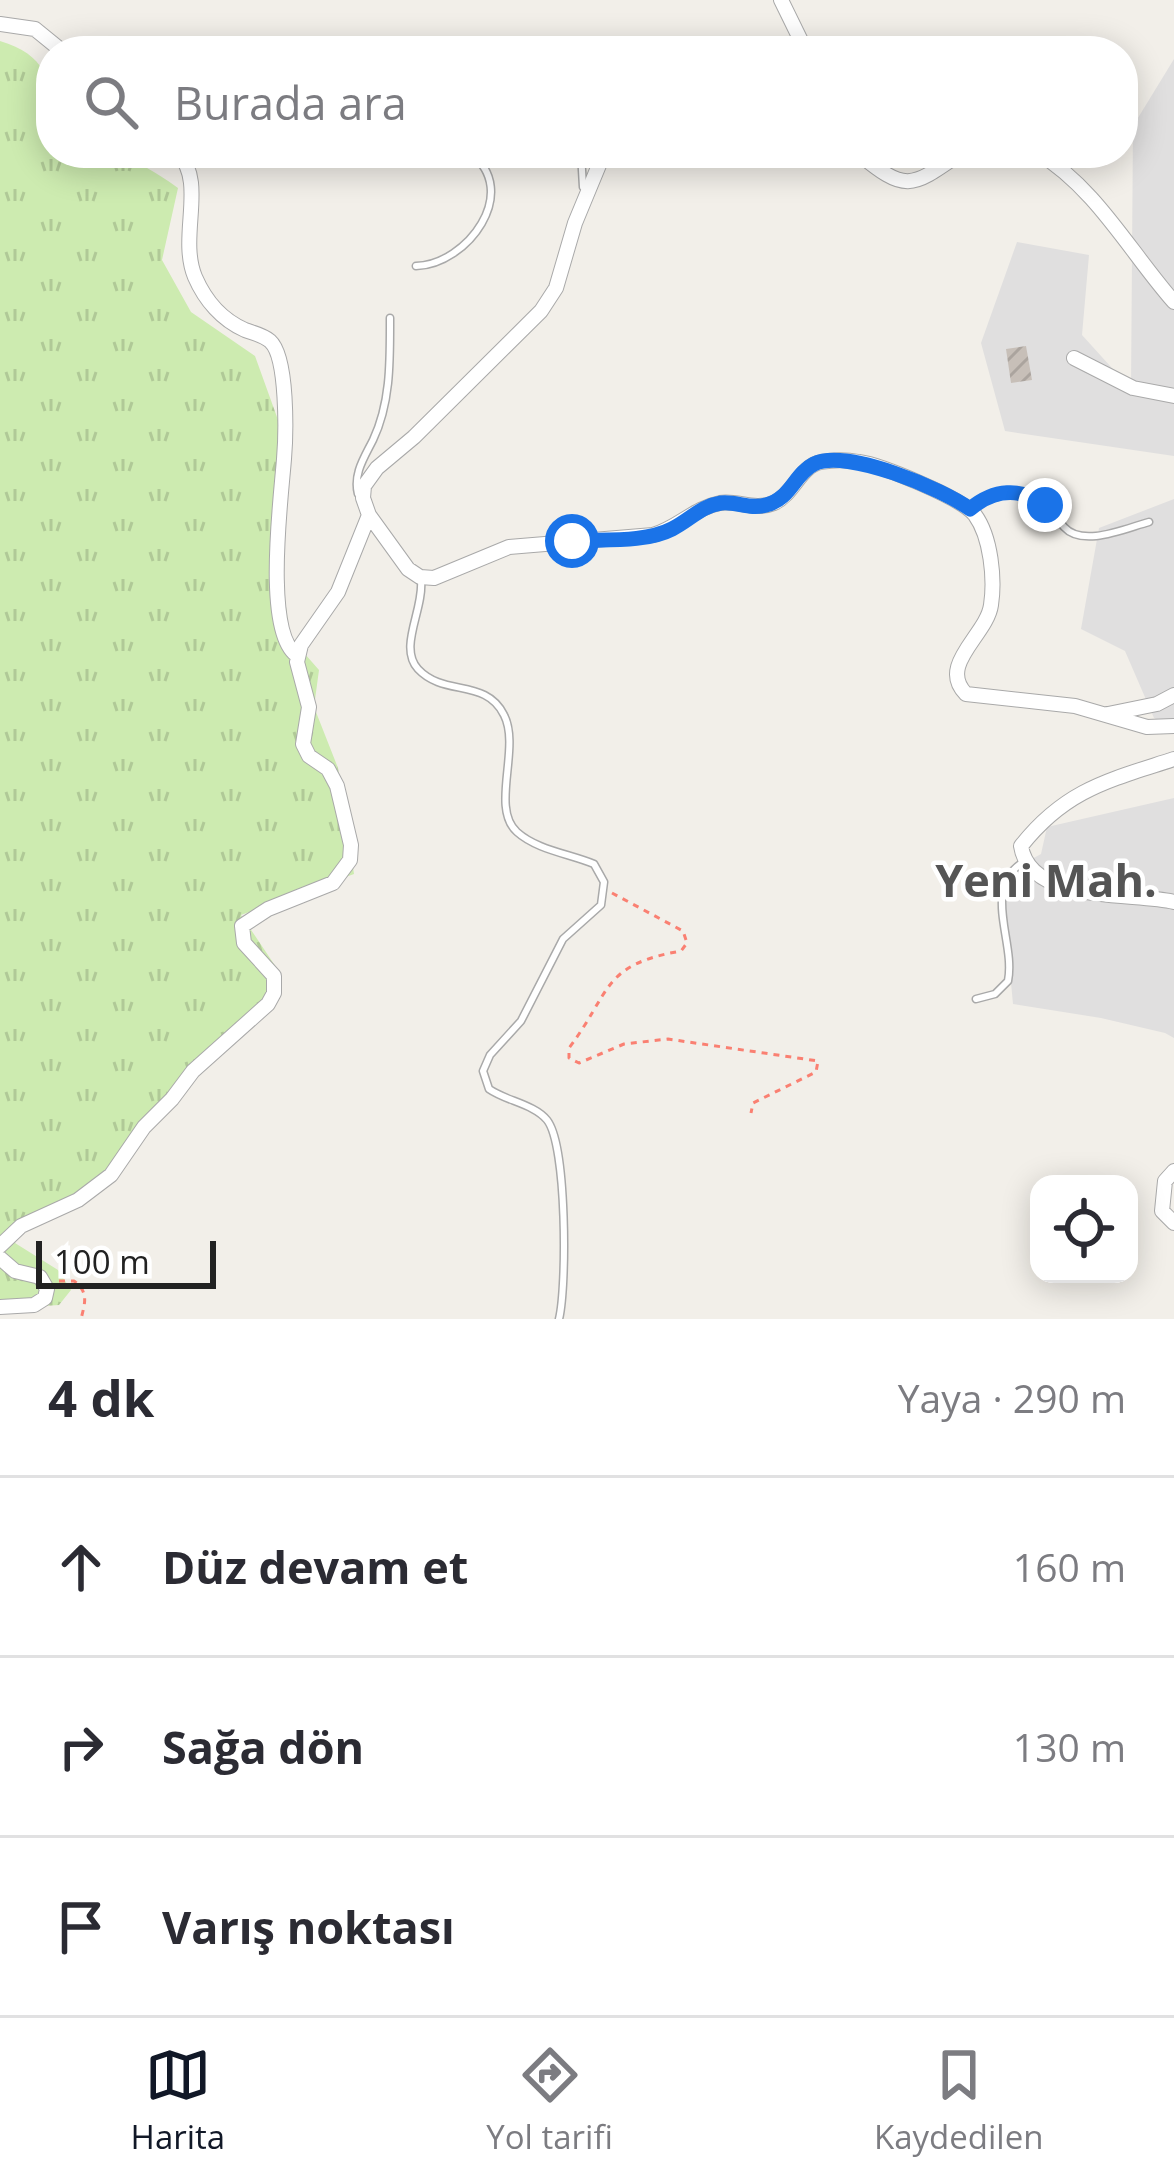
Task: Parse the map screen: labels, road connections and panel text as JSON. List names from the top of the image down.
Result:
{
  "districts": ["Yeni Mah."],
  "scale_bar": "100 m",
  "page": {
    "search": "Burada ara",
    "scale": "100 m",
    "heading": ["4 dk", "Yaya · 290 m"],
    "list": [
      ["Düz devam et", "160 m"],
      ["Sağa dön", "130 m"],
      "Varış noktası"
    ],
    "nav": ["Harita", "Yol tarifi", "Kaydedilen"]
  }
}
